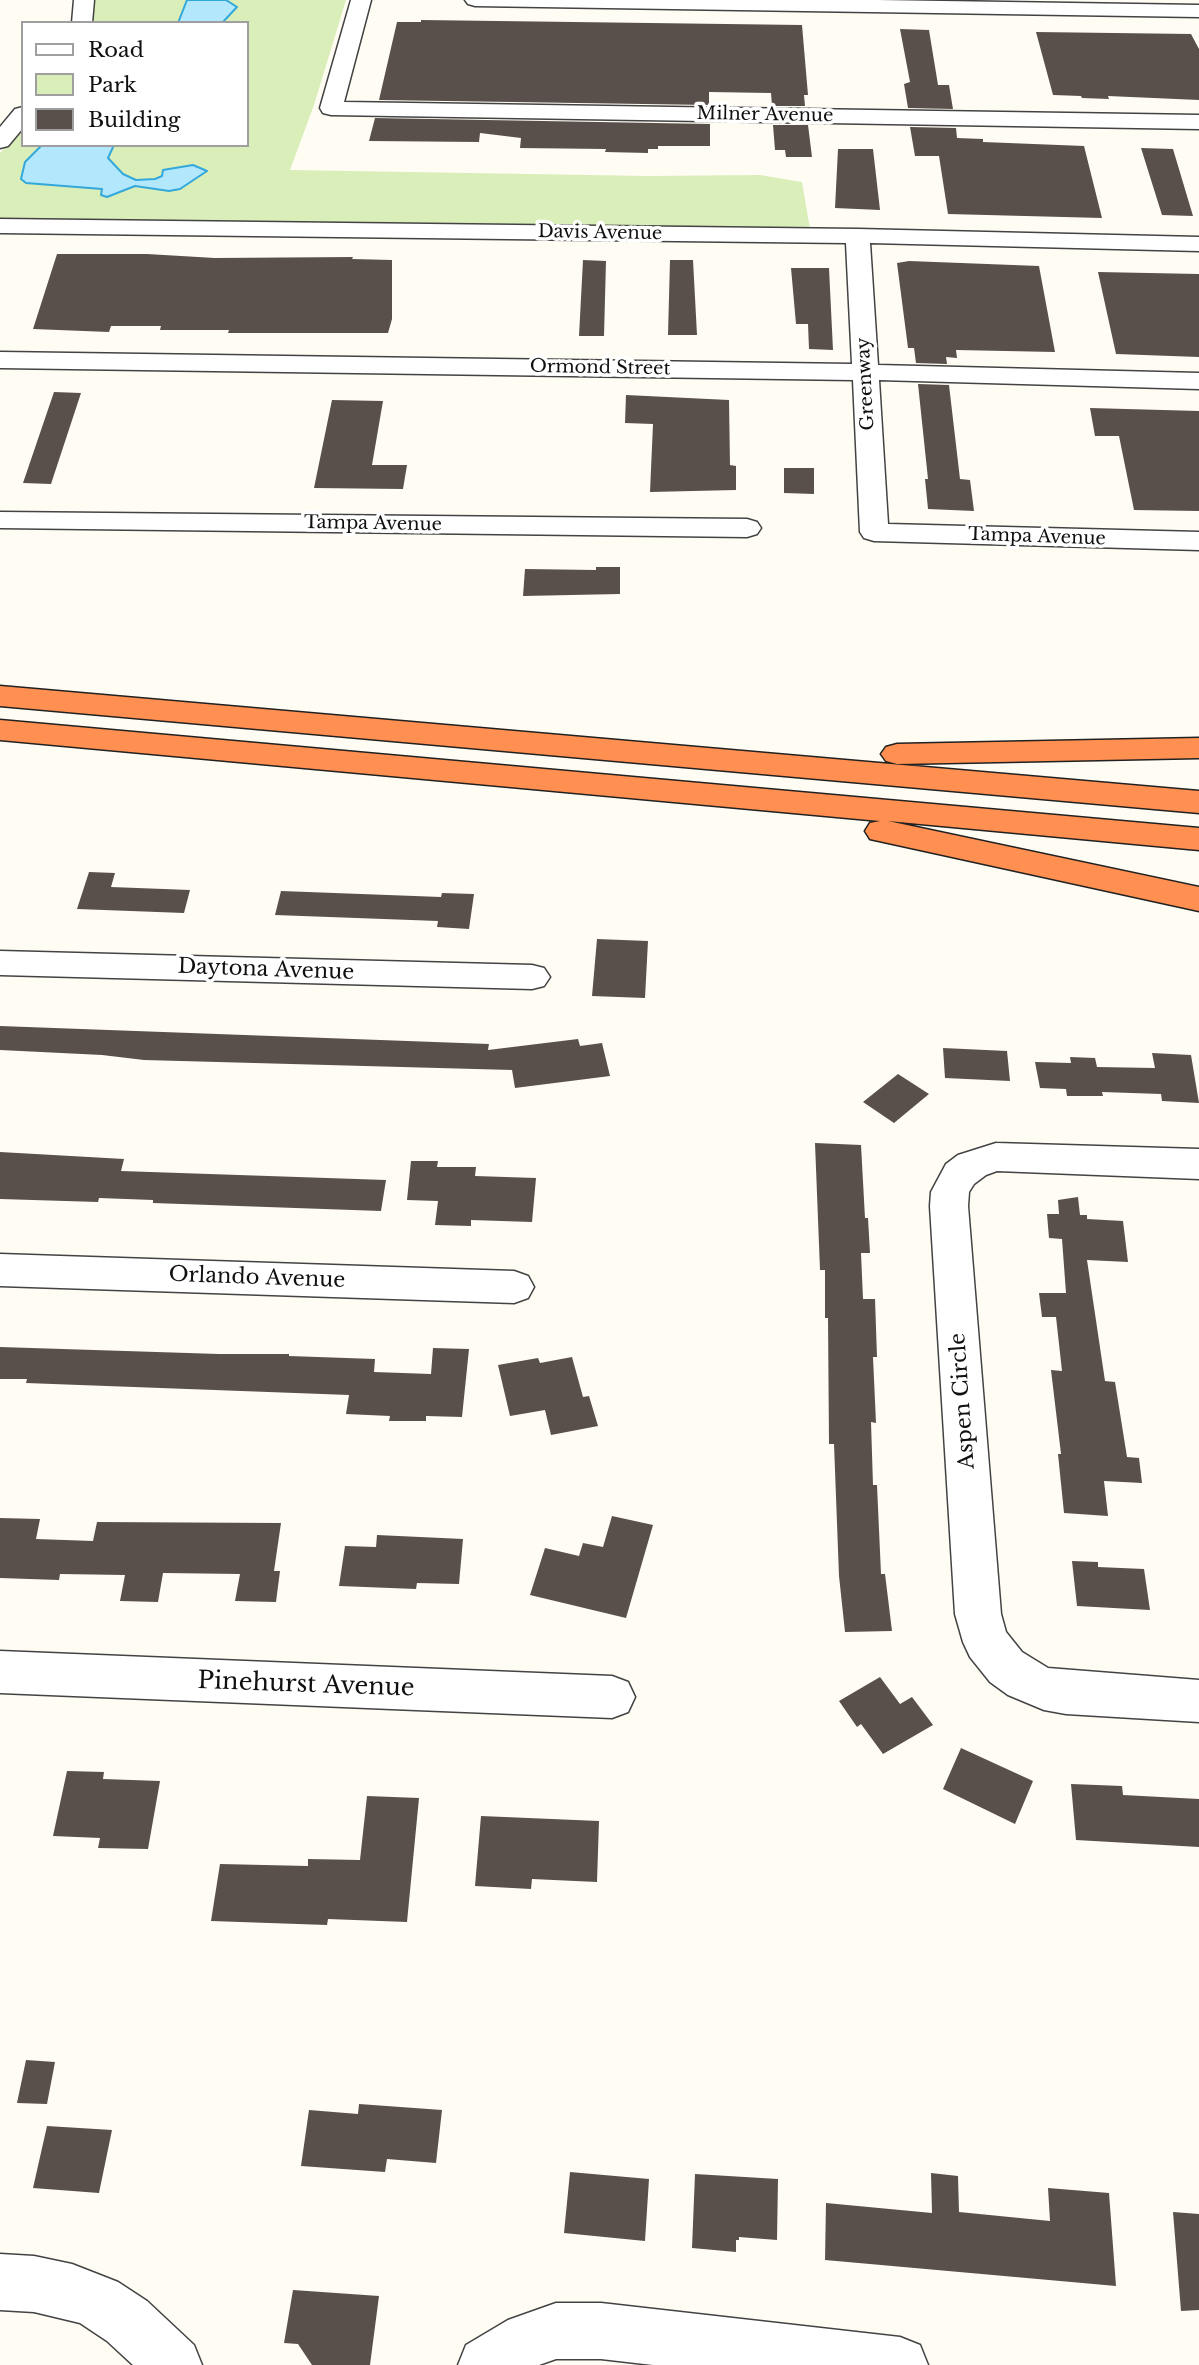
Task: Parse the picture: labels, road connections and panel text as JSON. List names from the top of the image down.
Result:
{
  "streets": {
    "street": [
      "Milner Avenue",
      "Davis Avenue",
      "Ormond Street",
      "Greenway",
      "Tampa Avenue",
      "Daytona Avenue",
      "Orlando Avenue",
      "Aspen Circle",
      "Pinehurst Avenue"
    ]
  },
  "crossings": [
    ["Davis Avenue", "Greenway"],
    ["Ormond Street", "Greenway"],
    ["Greenway", "Tampa Avenue"]
  ],
  "legend": ["Road", "Park", "Building"]
}
